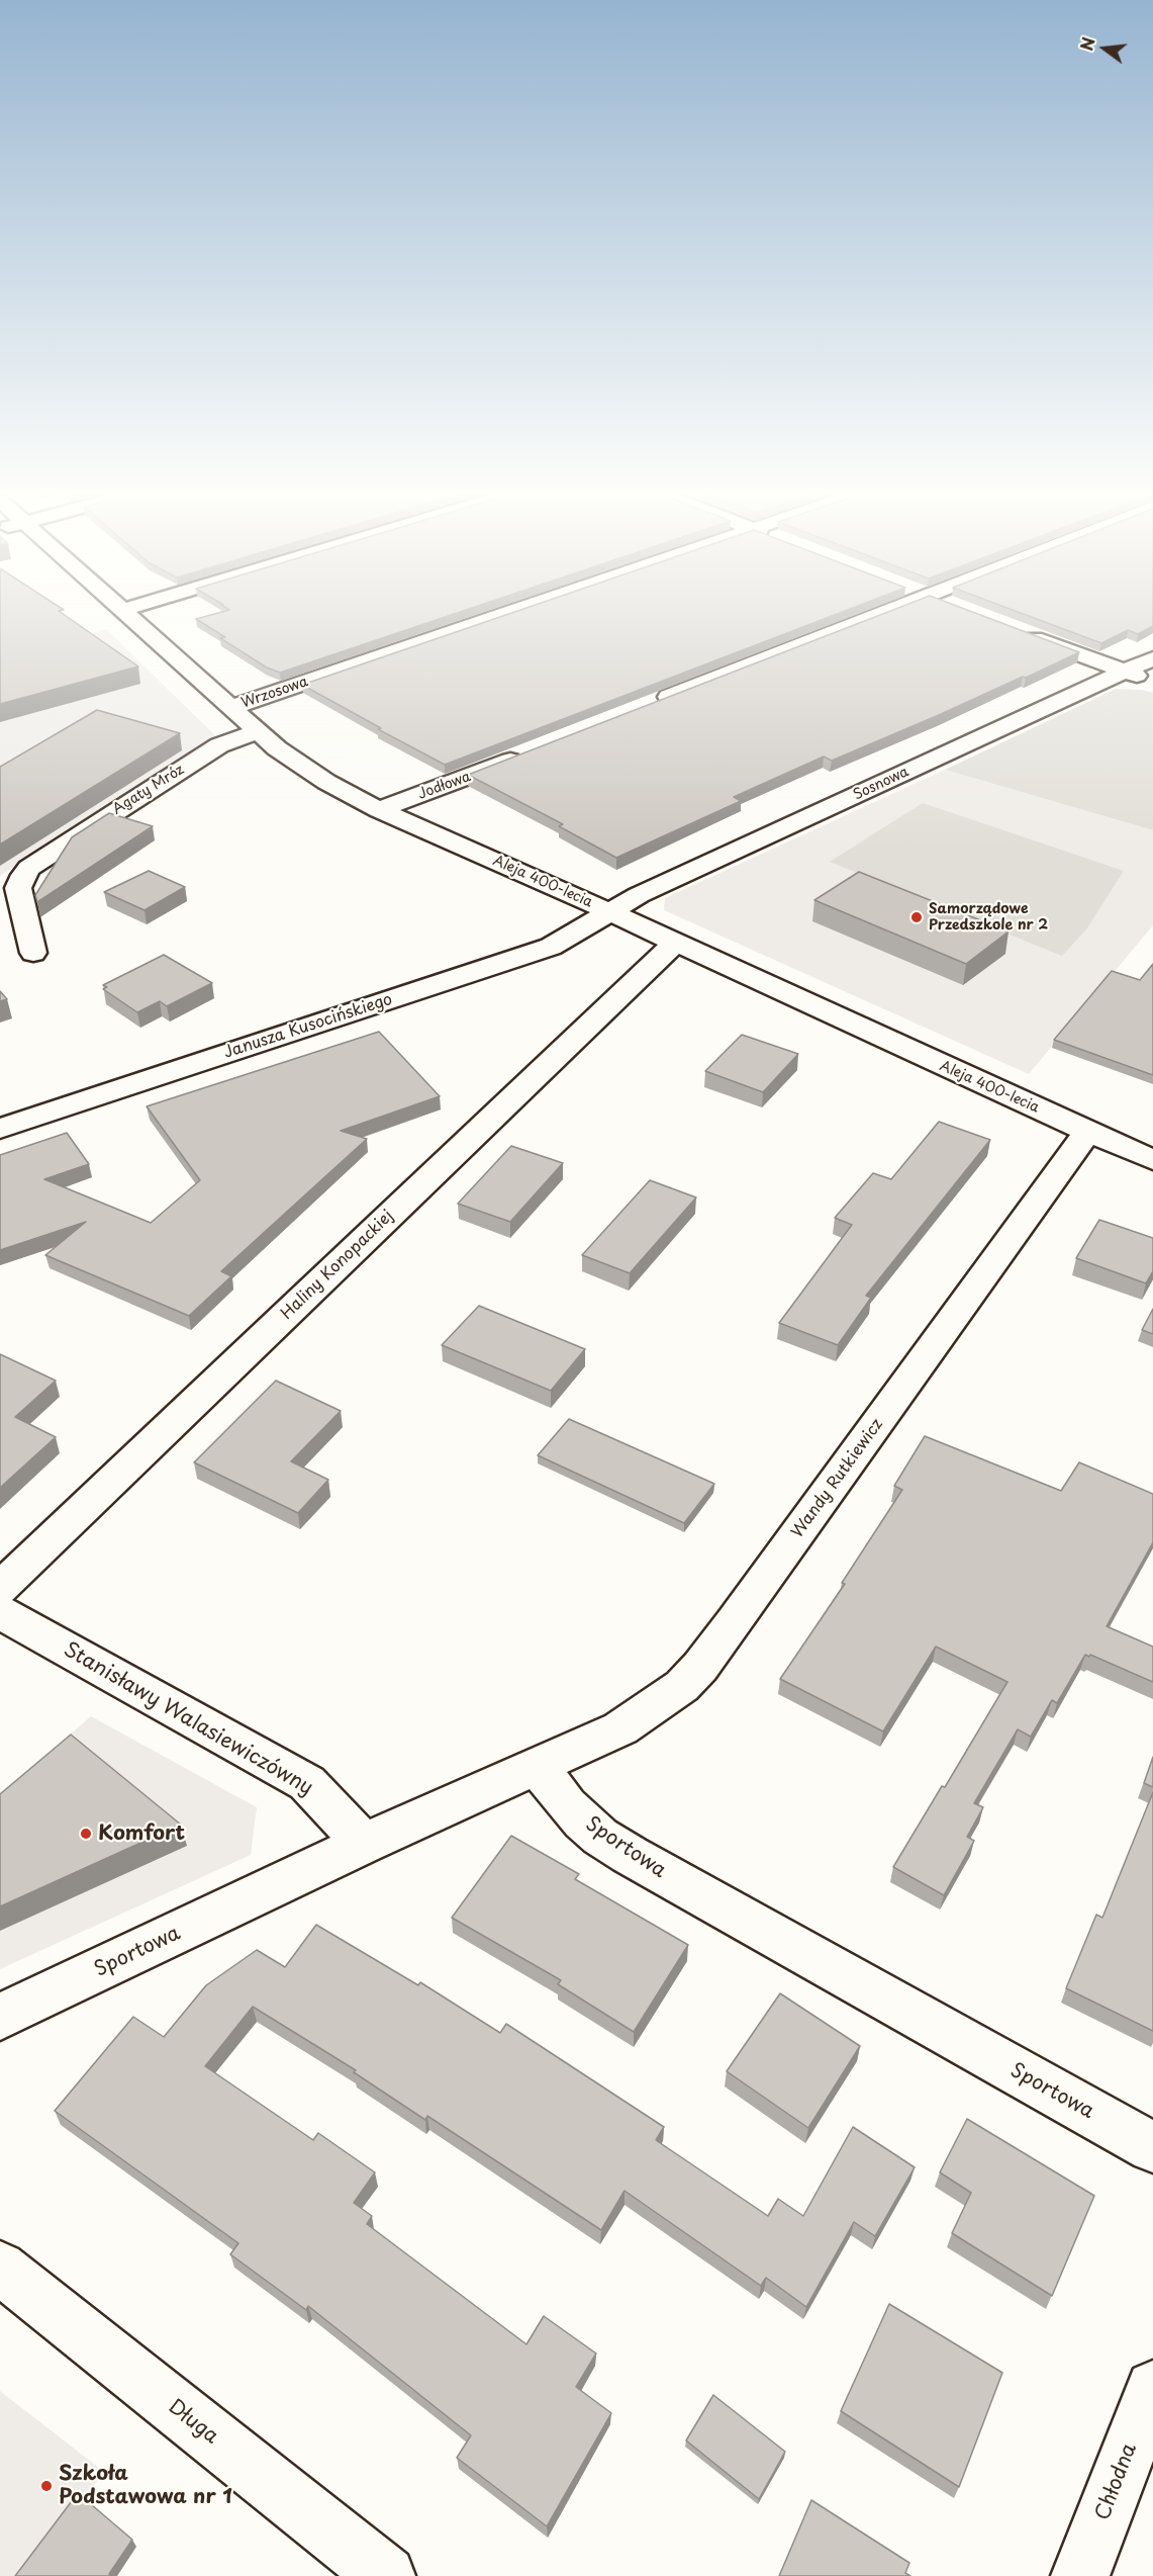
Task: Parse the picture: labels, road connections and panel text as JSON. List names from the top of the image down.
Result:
{
  "streets": {
    "street": [
      "Wrzosowa",
      "Sosnowa",
      "Jodłowa",
      "Agaty Mróz",
      "Aleja 400-lecia",
      "Janusza Kusocińskiego",
      "Haliny Konopackiej",
      "Wandy Rutkiewicz",
      "Stanisławy Walasiewiczówny",
      "Sportowa",
      "Długa",
      "Chłodna"
    ]
  },
  "crossings": [
    ["Wrzosowa", "Aleja 400-lecia"],
    ["Sosnowa", "Aleja 400-lecia"],
    ["Sosnowa", "Janusza Kusocińskiego"],
    ["Jodłowa", "Aleja 400-lecia"],
    ["Agaty Mróz", "Aleja 400-lecia"],
    ["Aleja 400-lecia", "Janusza Kusocińskiego"],
    ["Aleja 400-lecia", "Haliny Konopackiej"],
    ["Aleja 400-lecia", "Wandy Rutkiewicz"],
    ["Wandy Rutkiewicz", "Sportowa"],
    ["Stanisławy Walasiewiczówny", "Sportowa"]
  ],
  "places": ["Samorządowe Przedszkole nr 2", "Komfort", "Szkoła Podstawowa nr 1"],
  "north": "left"
}
